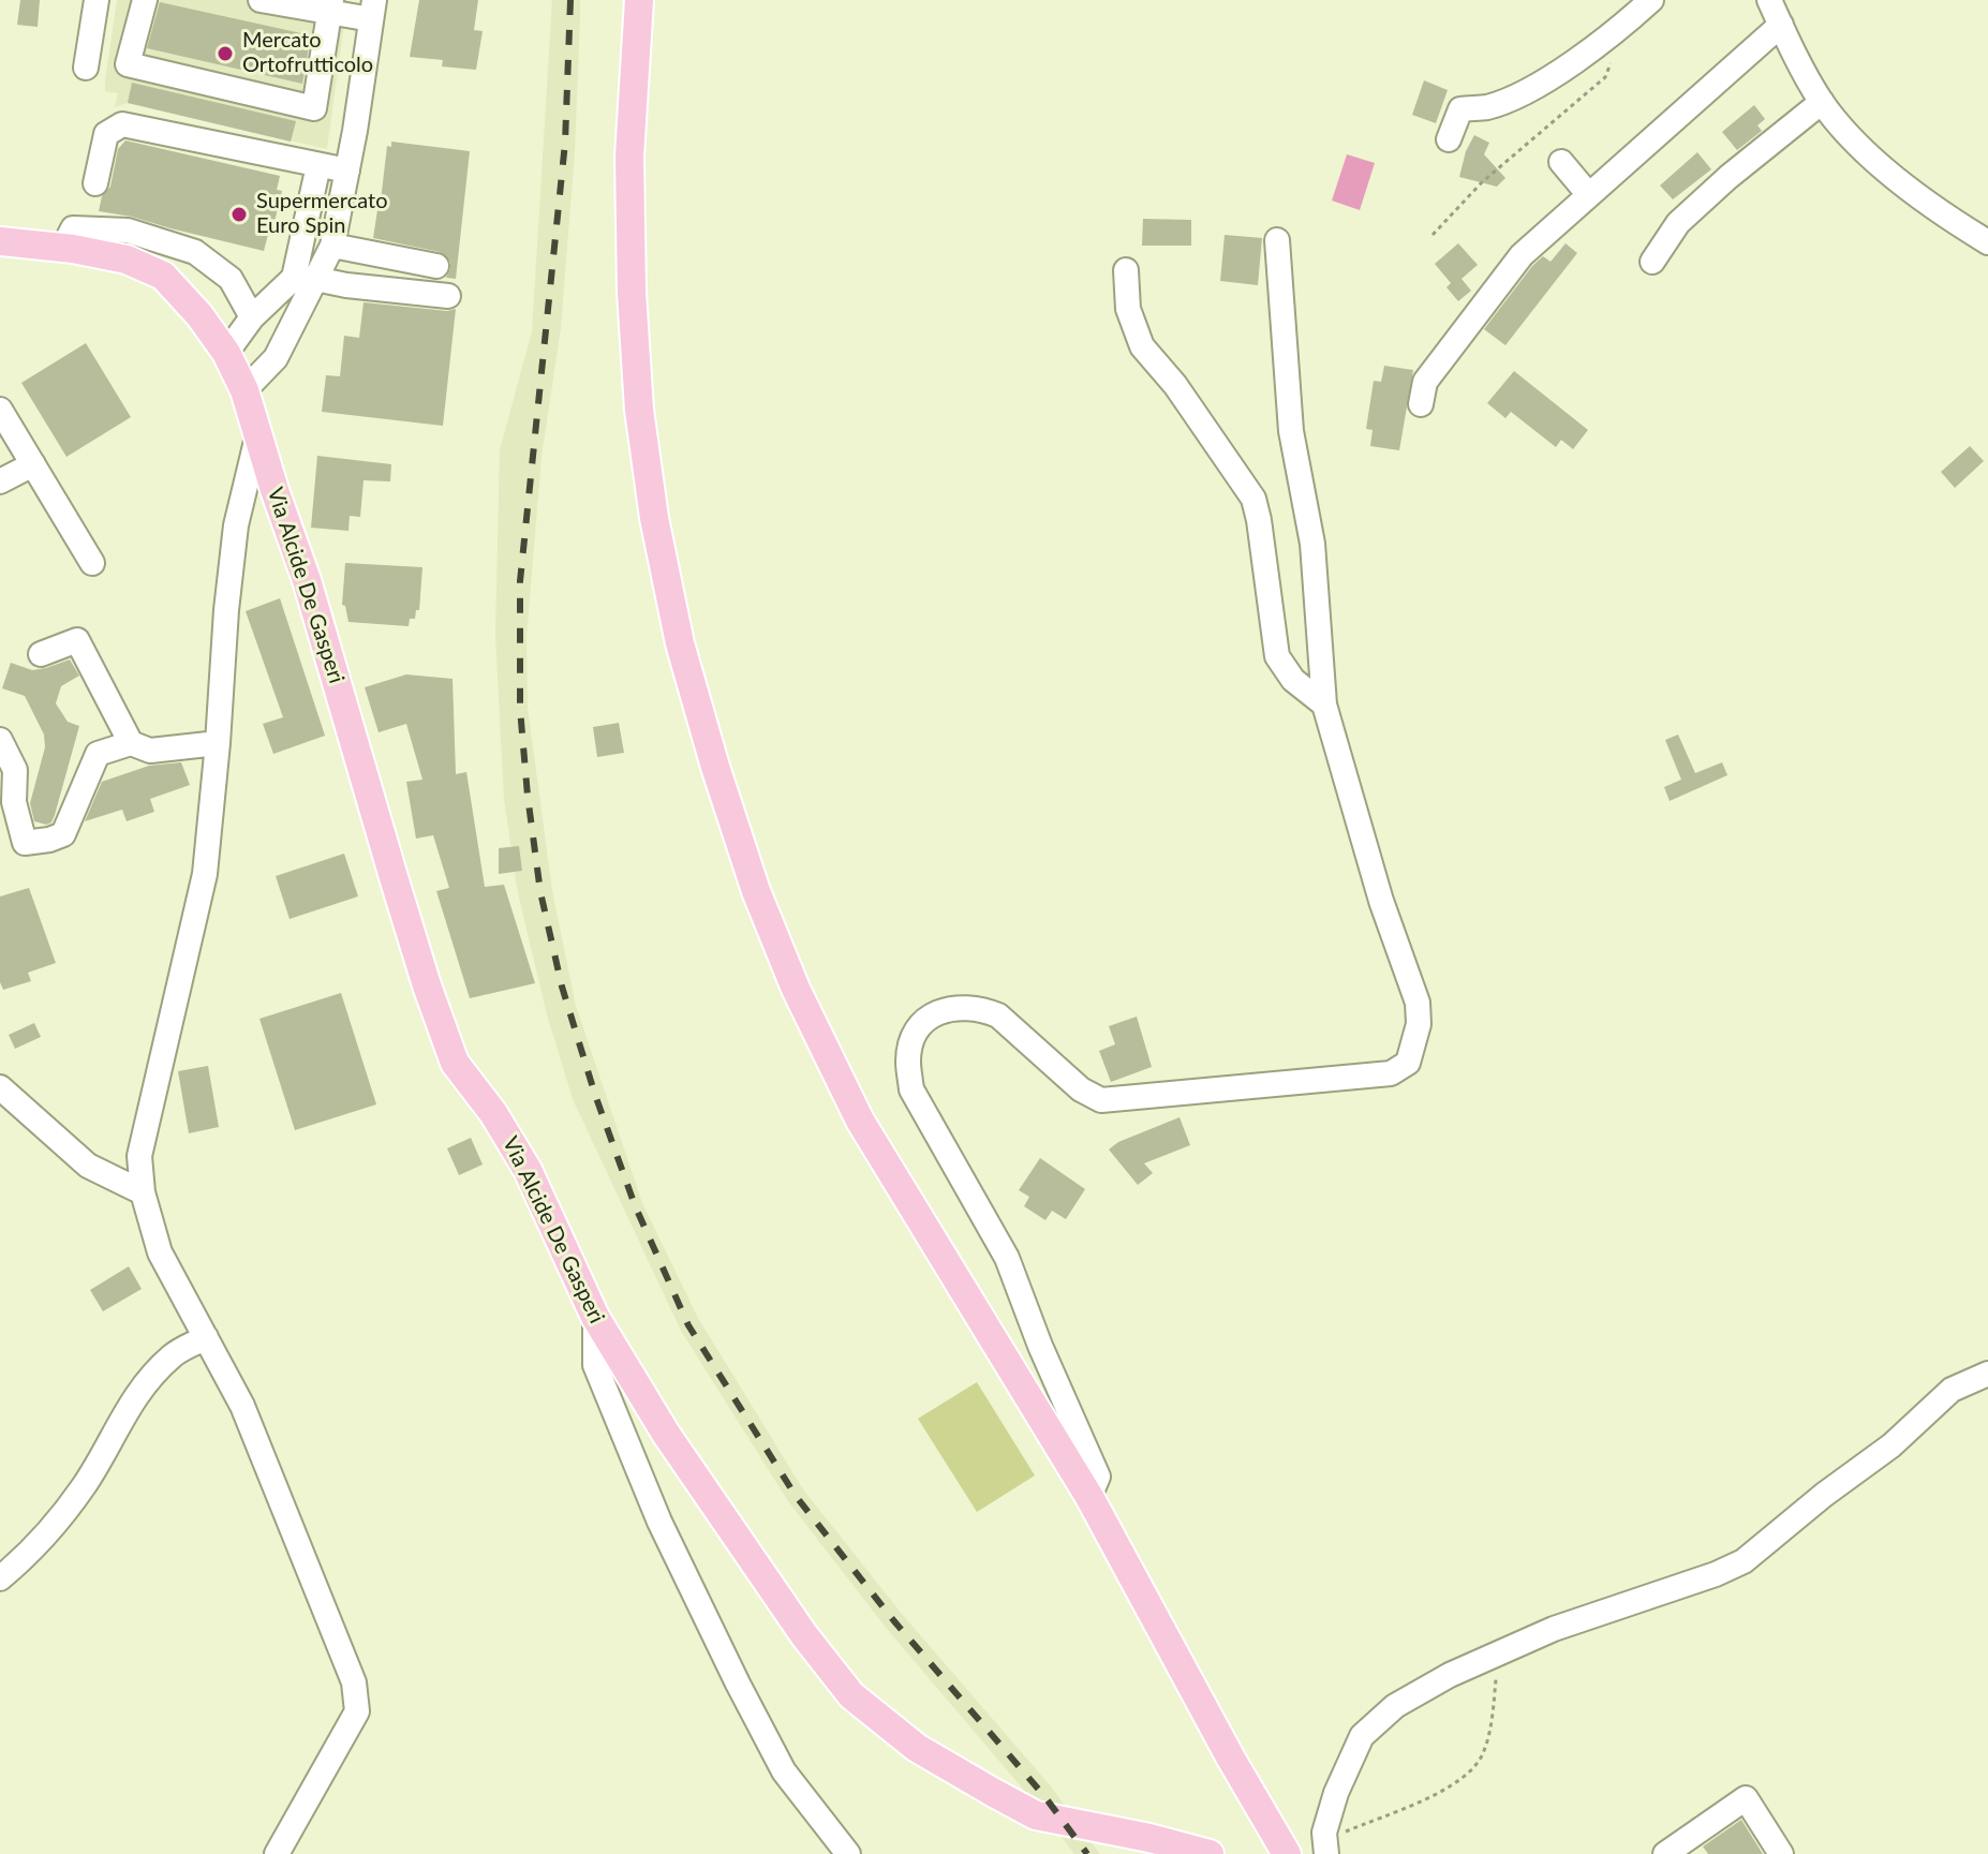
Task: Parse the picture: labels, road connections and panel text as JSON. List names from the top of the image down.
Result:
{
  "streets": {
    "main road": ["Via Alcide De Gasperi"]
  },
  "places": ["Mercato Ortofrutticolo", "Supermercato Euro Spin"]
}
